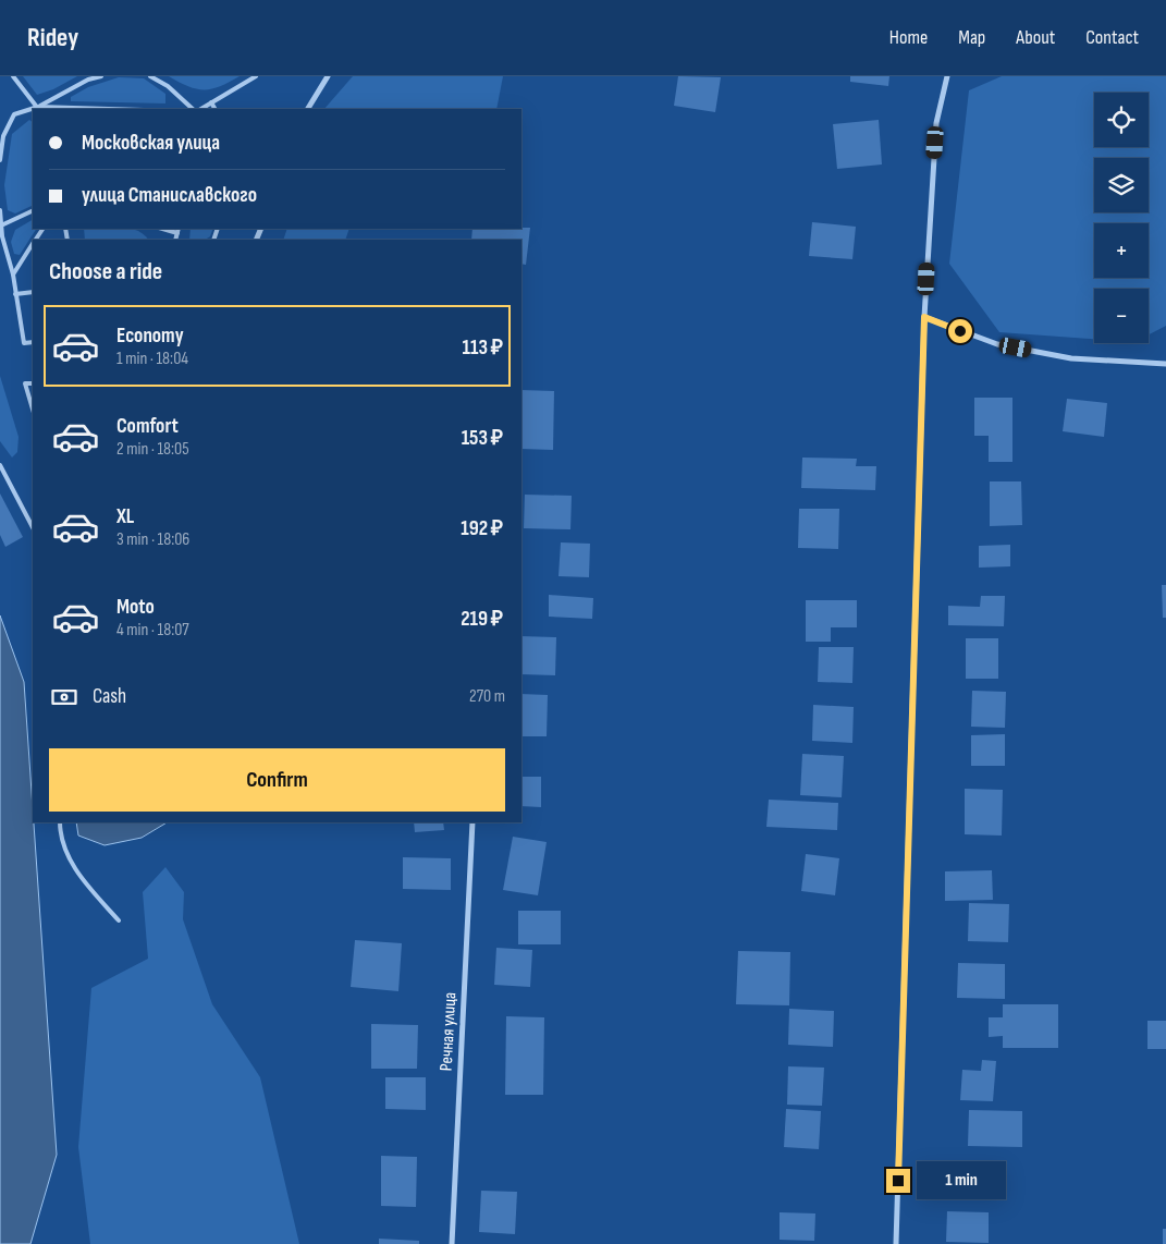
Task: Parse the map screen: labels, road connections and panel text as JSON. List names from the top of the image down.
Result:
{
  "streets": {
    "street": ["Речная улица"]
  },
  "page": {
    "header": "Ridey",
    "nav": [
      "Home",
      "Map",
      "About",
      "Contact"
    ],
    "map_buttons": ["+", "−"],
    "banner": ["Московская улица", "улица Станиславского"],
    "heading": "Choose a ride",
    "list": [
      {
        "name": "Economy",
        "note": "1 min · 18:04",
        "value": "113 ₽"
      },
      {
        "name": "Comfort",
        "note": "2 min · 18:05",
        "value": "153 ₽"
      },
      {
        "name": "XL",
        "note": "3 min · 18:06",
        "value": "192 ₽"
      },
      {
        "name": "Moto",
        "note": "4 min · 18:07",
        "value": "219 ₽"
      }
    ],
    "pay": ["Cash", "270 m"],
    "buttons": "Confirm",
    "bubble": "1 min"
  }
}
